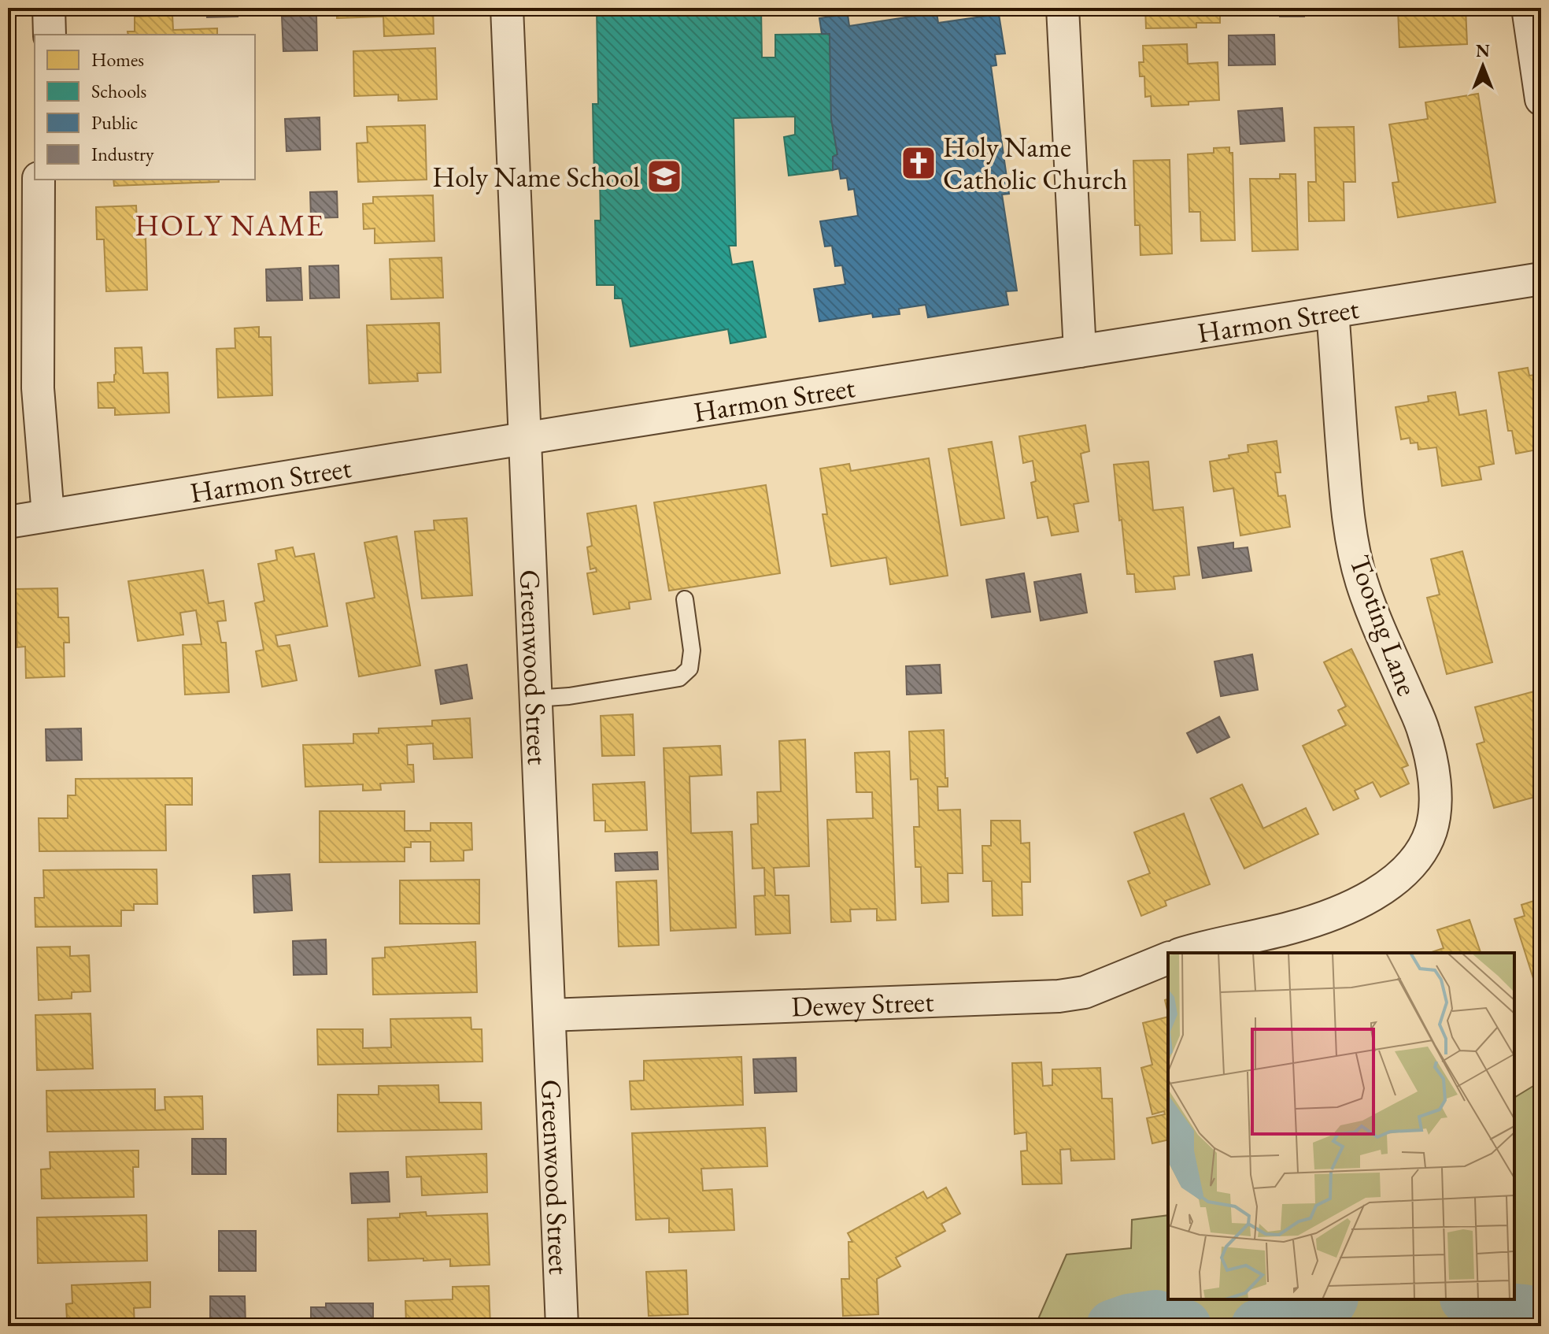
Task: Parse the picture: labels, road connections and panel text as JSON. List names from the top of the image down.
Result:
{
  "streets": {
    "street": [
      "Harmon Street",
      "Tooting Lane",
      "Greenwood Street",
      "Dewey Street"
    ]
  },
  "crossings": [
    ["Harmon Street", "Tooting Lane"],
    ["Harmon Street", "Greenwood Street"],
    ["Greenwood Street", "Dewey Street"]
  ],
  "districts": ["HOLY NAME"],
  "places": {
    "church": ["Holy Name Catholic Church"],
    "school or university": ["Holy Name School"]
  },
  "legend": [
    "Homes",
    "Schools",
    "Public",
    "Industry"
  ],
  "north": "top"
}
